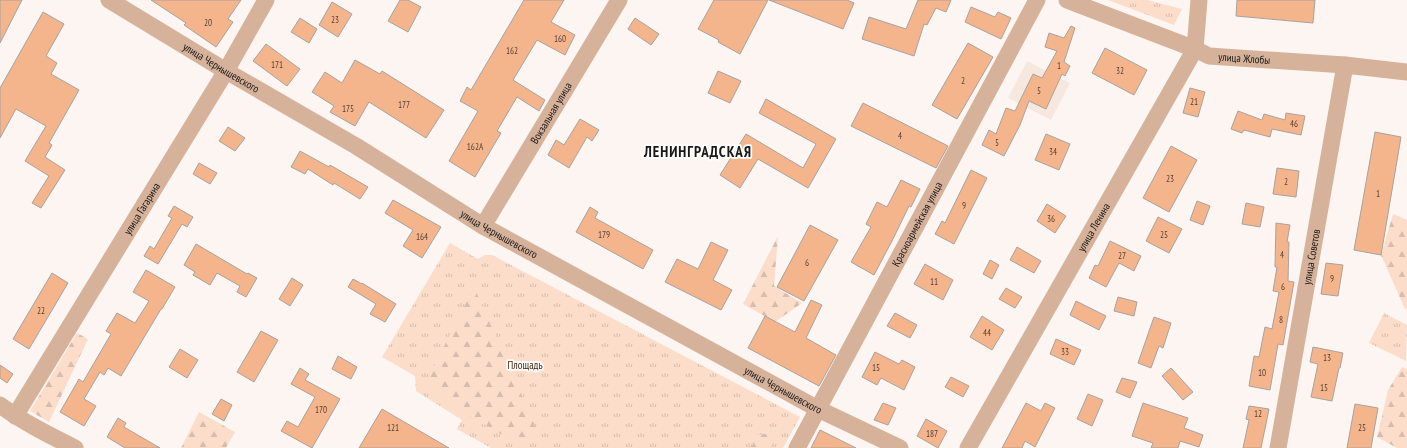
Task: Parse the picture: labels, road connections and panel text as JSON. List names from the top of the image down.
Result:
{
  "streets": {
    "street": [
      "улица Жлобы",
      "улица Чернышевского",
      "Вокзальная улица",
      "улица Гагарина",
      "Красноармейская улица",
      "улица Ленина",
      "улица Советов"
    ]
  },
  "crossings": [
    ["улица Жлобы", "улица Ленина"],
    ["улица Жлобы", "улица Советов"],
    ["улица Чернышевского", "Вокзальная улица"],
    ["улица Чернышевского", "улица Гагарина"],
    ["улица Чернышевского", "Красноармейская улица"]
  ],
  "districts": ["ЛЕНИНГРАДСКАЯ"],
  "parks": ["Площадь"],
  "house_numbers": [
    "23",
    "20",
    "160",
    "162",
    "171",
    "1",
    "32",
    "2",
    "5",
    "21",
    "177",
    "175",
    "46",
    "4",
    "5",
    "162А",
    "34",
    "23",
    "2",
    "1",
    "9",
    "36",
    "179",
    "25",
    "164",
    "4",
    "27",
    "6",
    "9",
    "11",
    "6",
    "22",
    "8",
    "44",
    "33",
    "13",
    "15",
    "10",
    "15",
    "170",
    "12",
    "121",
    "25",
    "187"
  ]
}
